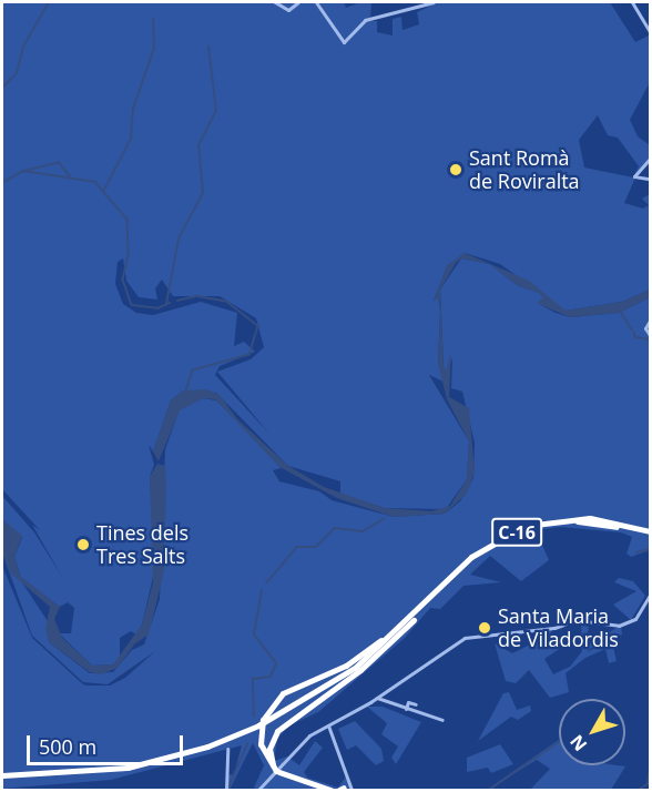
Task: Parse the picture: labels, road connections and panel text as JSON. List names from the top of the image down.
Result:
{
  "streets": {
    "highway": ["C-16"]
  },
  "places": ["Sant Romà de Roviralta", "Tines dels Tres Salts", "Santa Maria de Viladordis"],
  "scale_bar": "500 m",
  "north": "bottom left"
}
